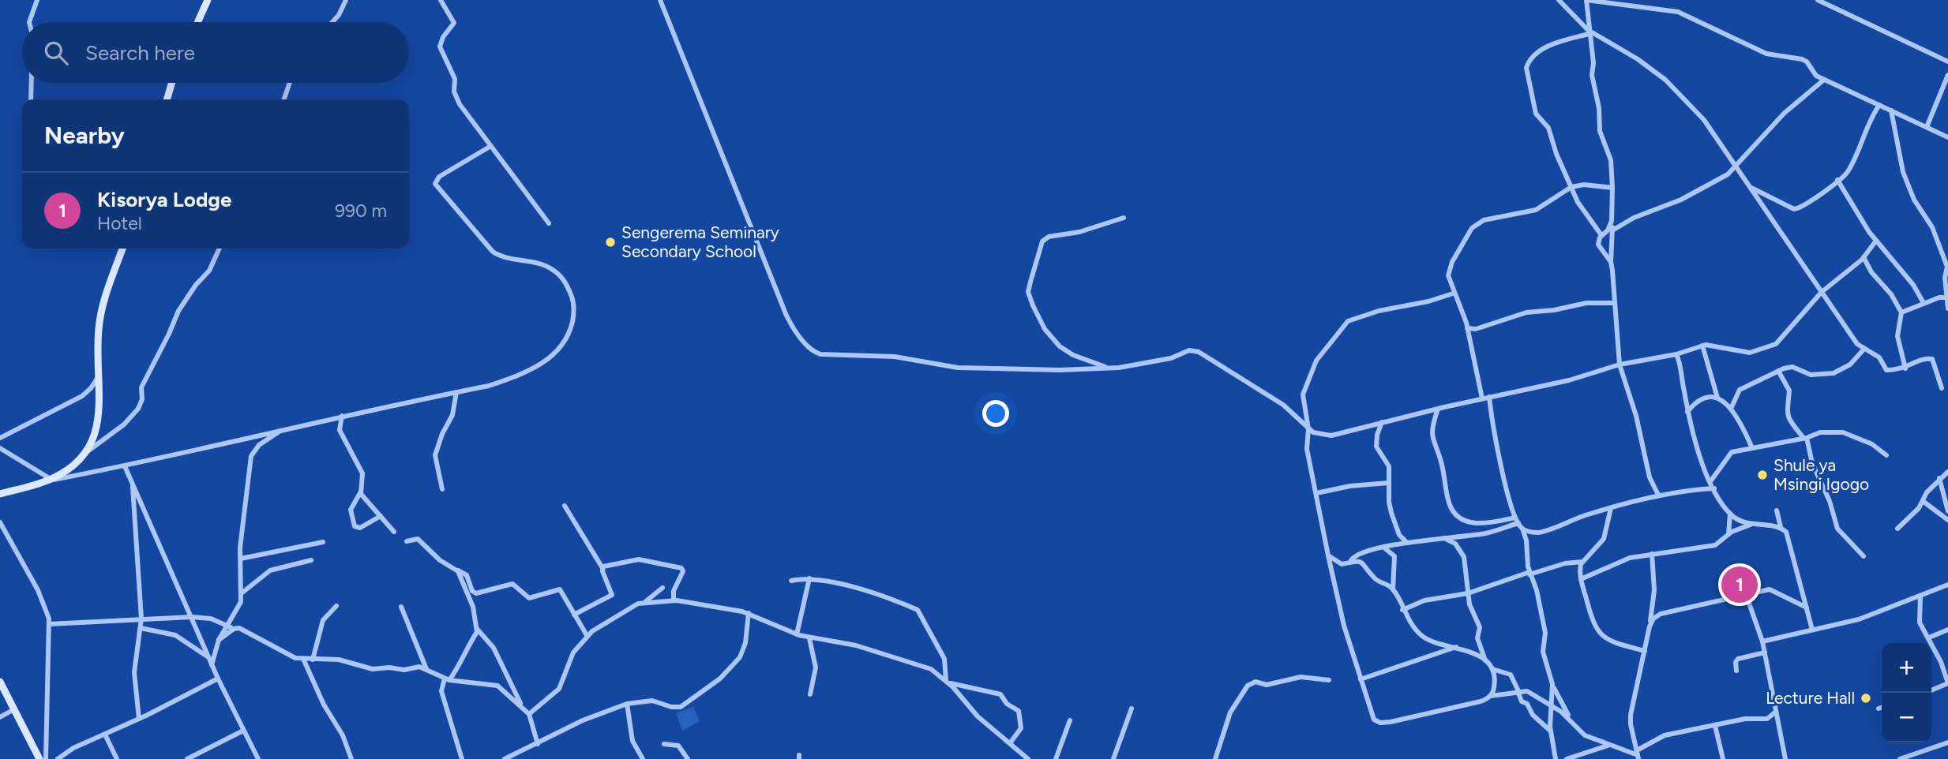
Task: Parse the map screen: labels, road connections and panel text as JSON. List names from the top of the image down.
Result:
{
  "places": ["Sengerema Seminary Secondary School", "Shule ya Msingi Igogo", "Lecture Hall"],
  "page": {
    "search": "Search here",
    "heading": "Nearby",
    "list": [
      {
        "mark": "1",
        "name": "Kisorya Lodge",
        "note": "Hotel",
        "value": "990 m"
      }
    ],
    "pins": "1",
    "map_buttons": ["+", "−"]
  }
}
